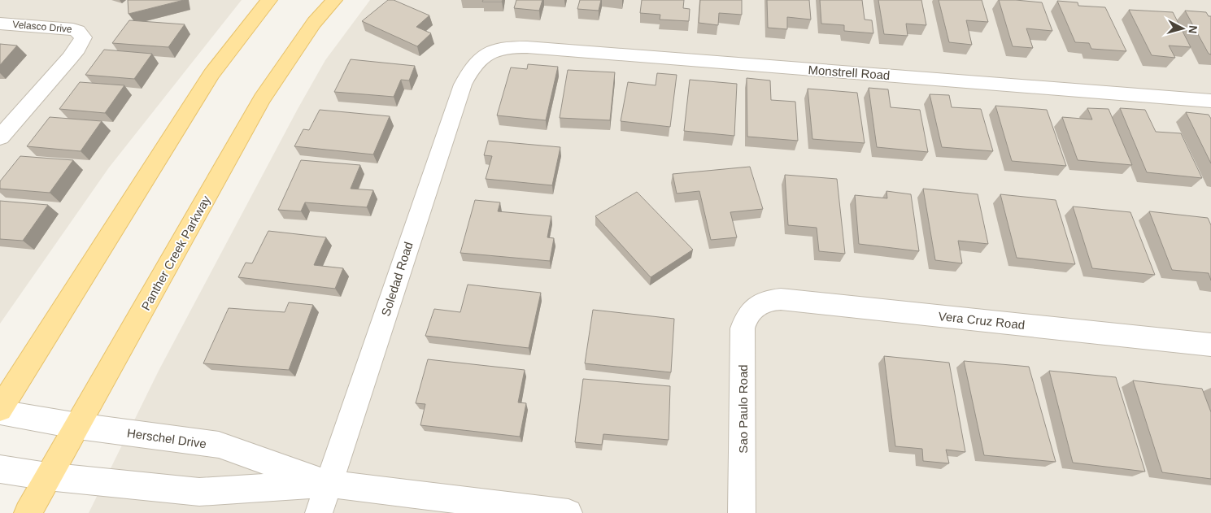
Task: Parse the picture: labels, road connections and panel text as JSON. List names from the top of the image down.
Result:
{
  "streets": {
    "main road": ["Panther Creek Parkway"],
    "street": [
      "Velasco Drive",
      "Monstrell Road",
      "Soledad Road",
      "Vera Cruz Road",
      "Sao Paulo Road",
      "Herschel Drive"
    ]
  },
  "crossings": [
    ["Monstrell Road", "Soledad Road"],
    ["Panther Creek Parkway", "Herschel Drive"],
    ["Soledad Road", "Herschel Drive"],
    ["Vera Cruz Road", "Sao Paulo Road"]
  ],
  "north": "right"
}
